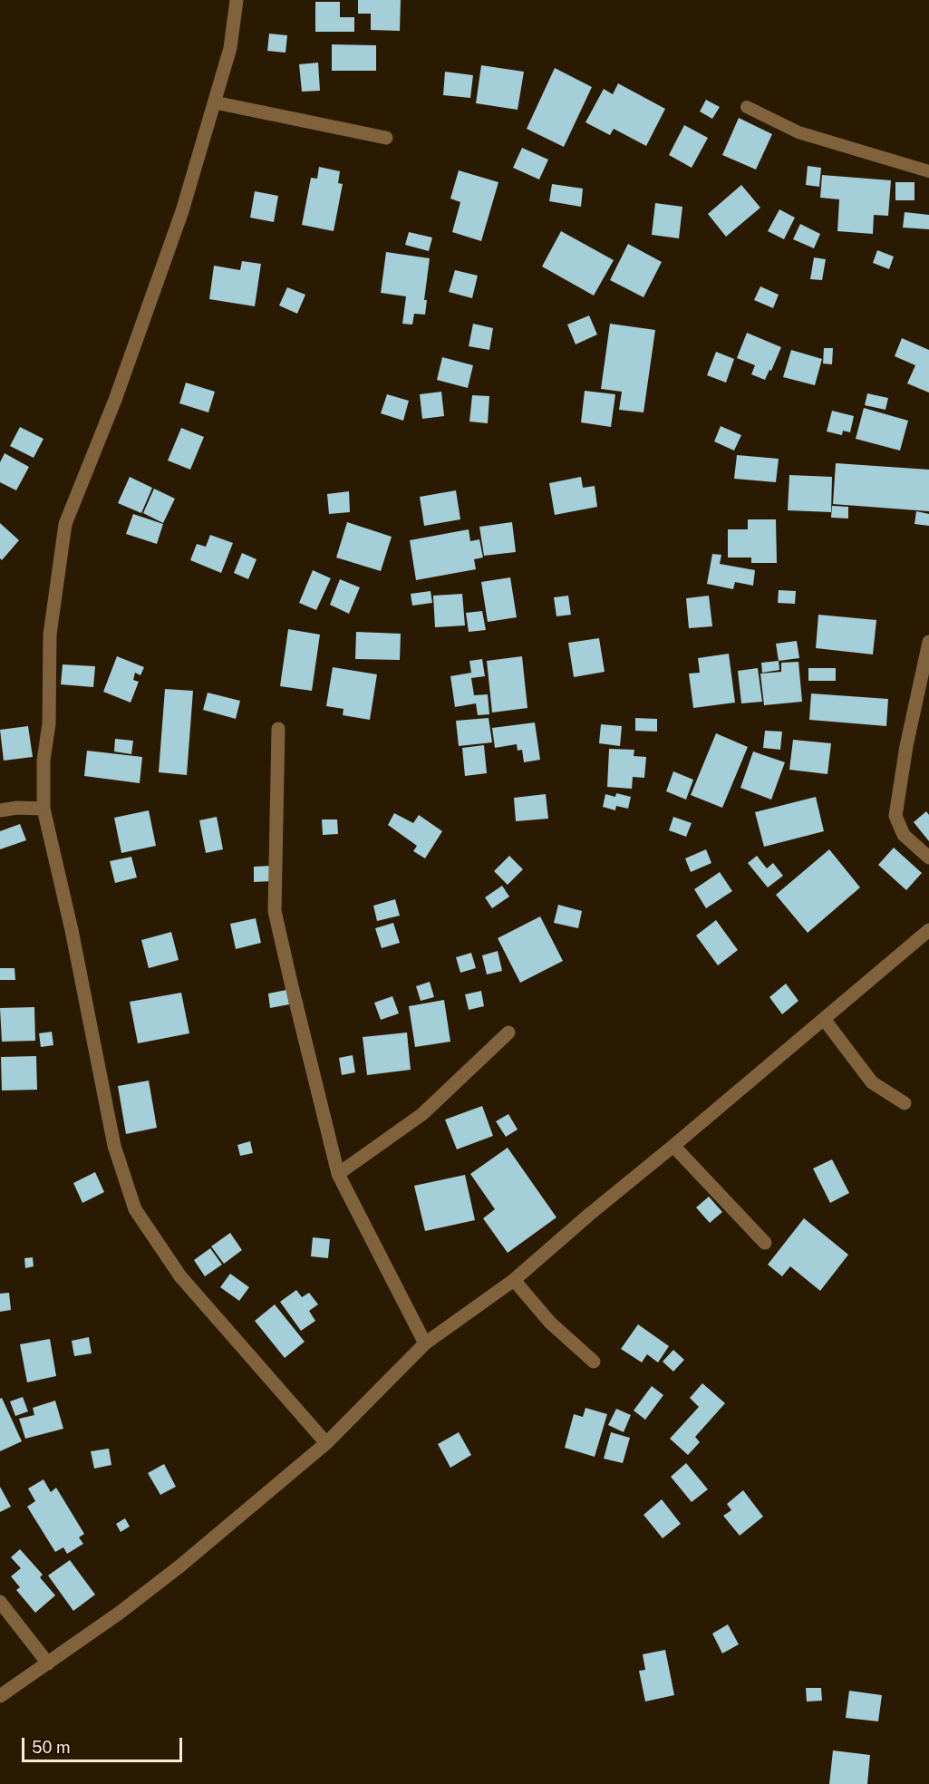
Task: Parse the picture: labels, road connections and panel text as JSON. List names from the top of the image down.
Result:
{
  "scale_bar": "50 m"
}
